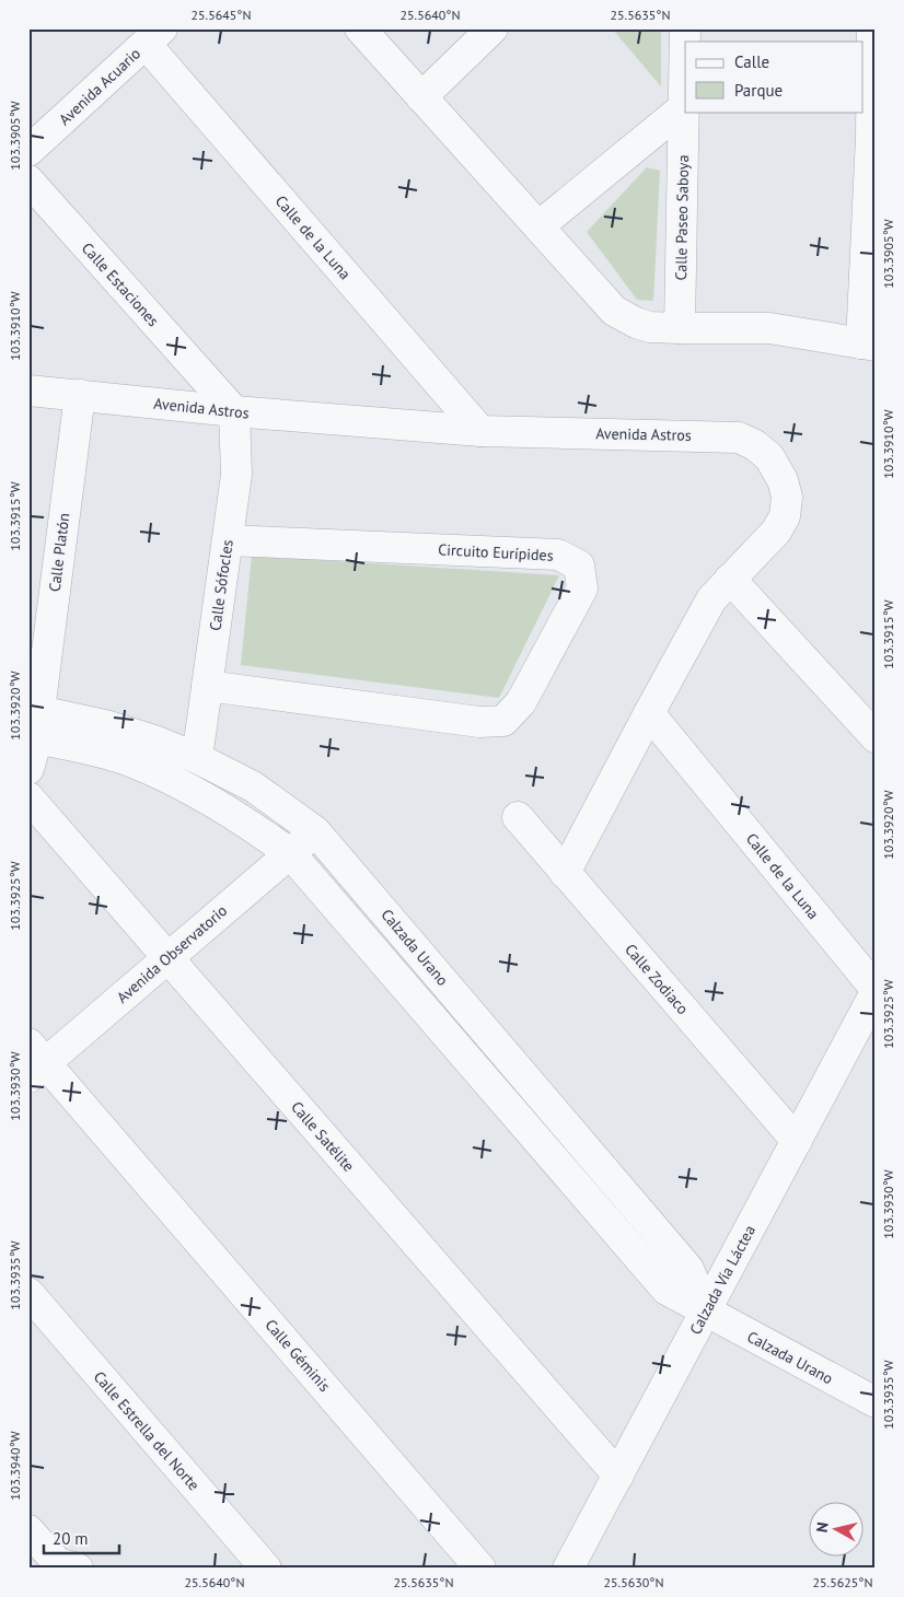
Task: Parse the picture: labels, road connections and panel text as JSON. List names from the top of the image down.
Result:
{
  "streets": {
    "street": [
      "Avenida Acuario",
      "Calle Paseo Saboya",
      "Calle de la Luna",
      "Calle Estaciones",
      "Avenida Astros",
      "Calle Platón",
      "Circuito Eurípides",
      "Calle Sófocles",
      "Calzada Urano",
      "Avenida Observatorio",
      "Calle Zodiaco",
      "Calle Satélite",
      "Calzada Vía Láctea",
      "Calle Géminis",
      "Calle Estrella del Norte"
    ]
  },
  "crossings": [
    ["Avenida Acuario", "Calle de la Luna"],
    ["Calle de la Luna", "Avenida Astros"],
    ["Calle de la Luna", "Calzada Vía Láctea"],
    ["Calle Estaciones", "Avenida Astros"],
    ["Calle Estaciones", "Calle Sófocles"],
    ["Avenida Astros", "Calle Platón"],
    ["Avenida Astros", "Calle Sófocles"],
    ["Avenida Astros", "Calle Zodiaco"],
    ["Calle Platón", "Calzada Urano"],
    ["Circuito Eurípides", "Calle Sófocles"],
    ["Calle Sófocles", "Calzada Urano"],
    ["Calzada Urano", "Avenida Observatorio"],
    ["Calzada Urano", "Calzada Vía Láctea"],
    ["Avenida Observatorio", "Calle Satélite"],
    ["Avenida Observatorio", "Calle Géminis"],
    ["Calle Zodiaco", "Calzada Vía Láctea"],
    ["Calle Satélite", "Calzada Vía Láctea"]
  ],
  "legend": ["Calle", "Parque"],
  "scale_bar": "20 m",
  "north": "left",
  "coordinates": [
    "25.5645°N",
    "25.5640°N",
    "25.5635°N",
    "103.3905°W",
    "103.3910°W",
    "103.3915°W",
    "103.3920°W",
    "103.3925°W",
    "103.3930°W",
    "103.3935°W",
    "103.3940°W",
    "25.5630°N",
    "25.5625°N"
  ]
}
